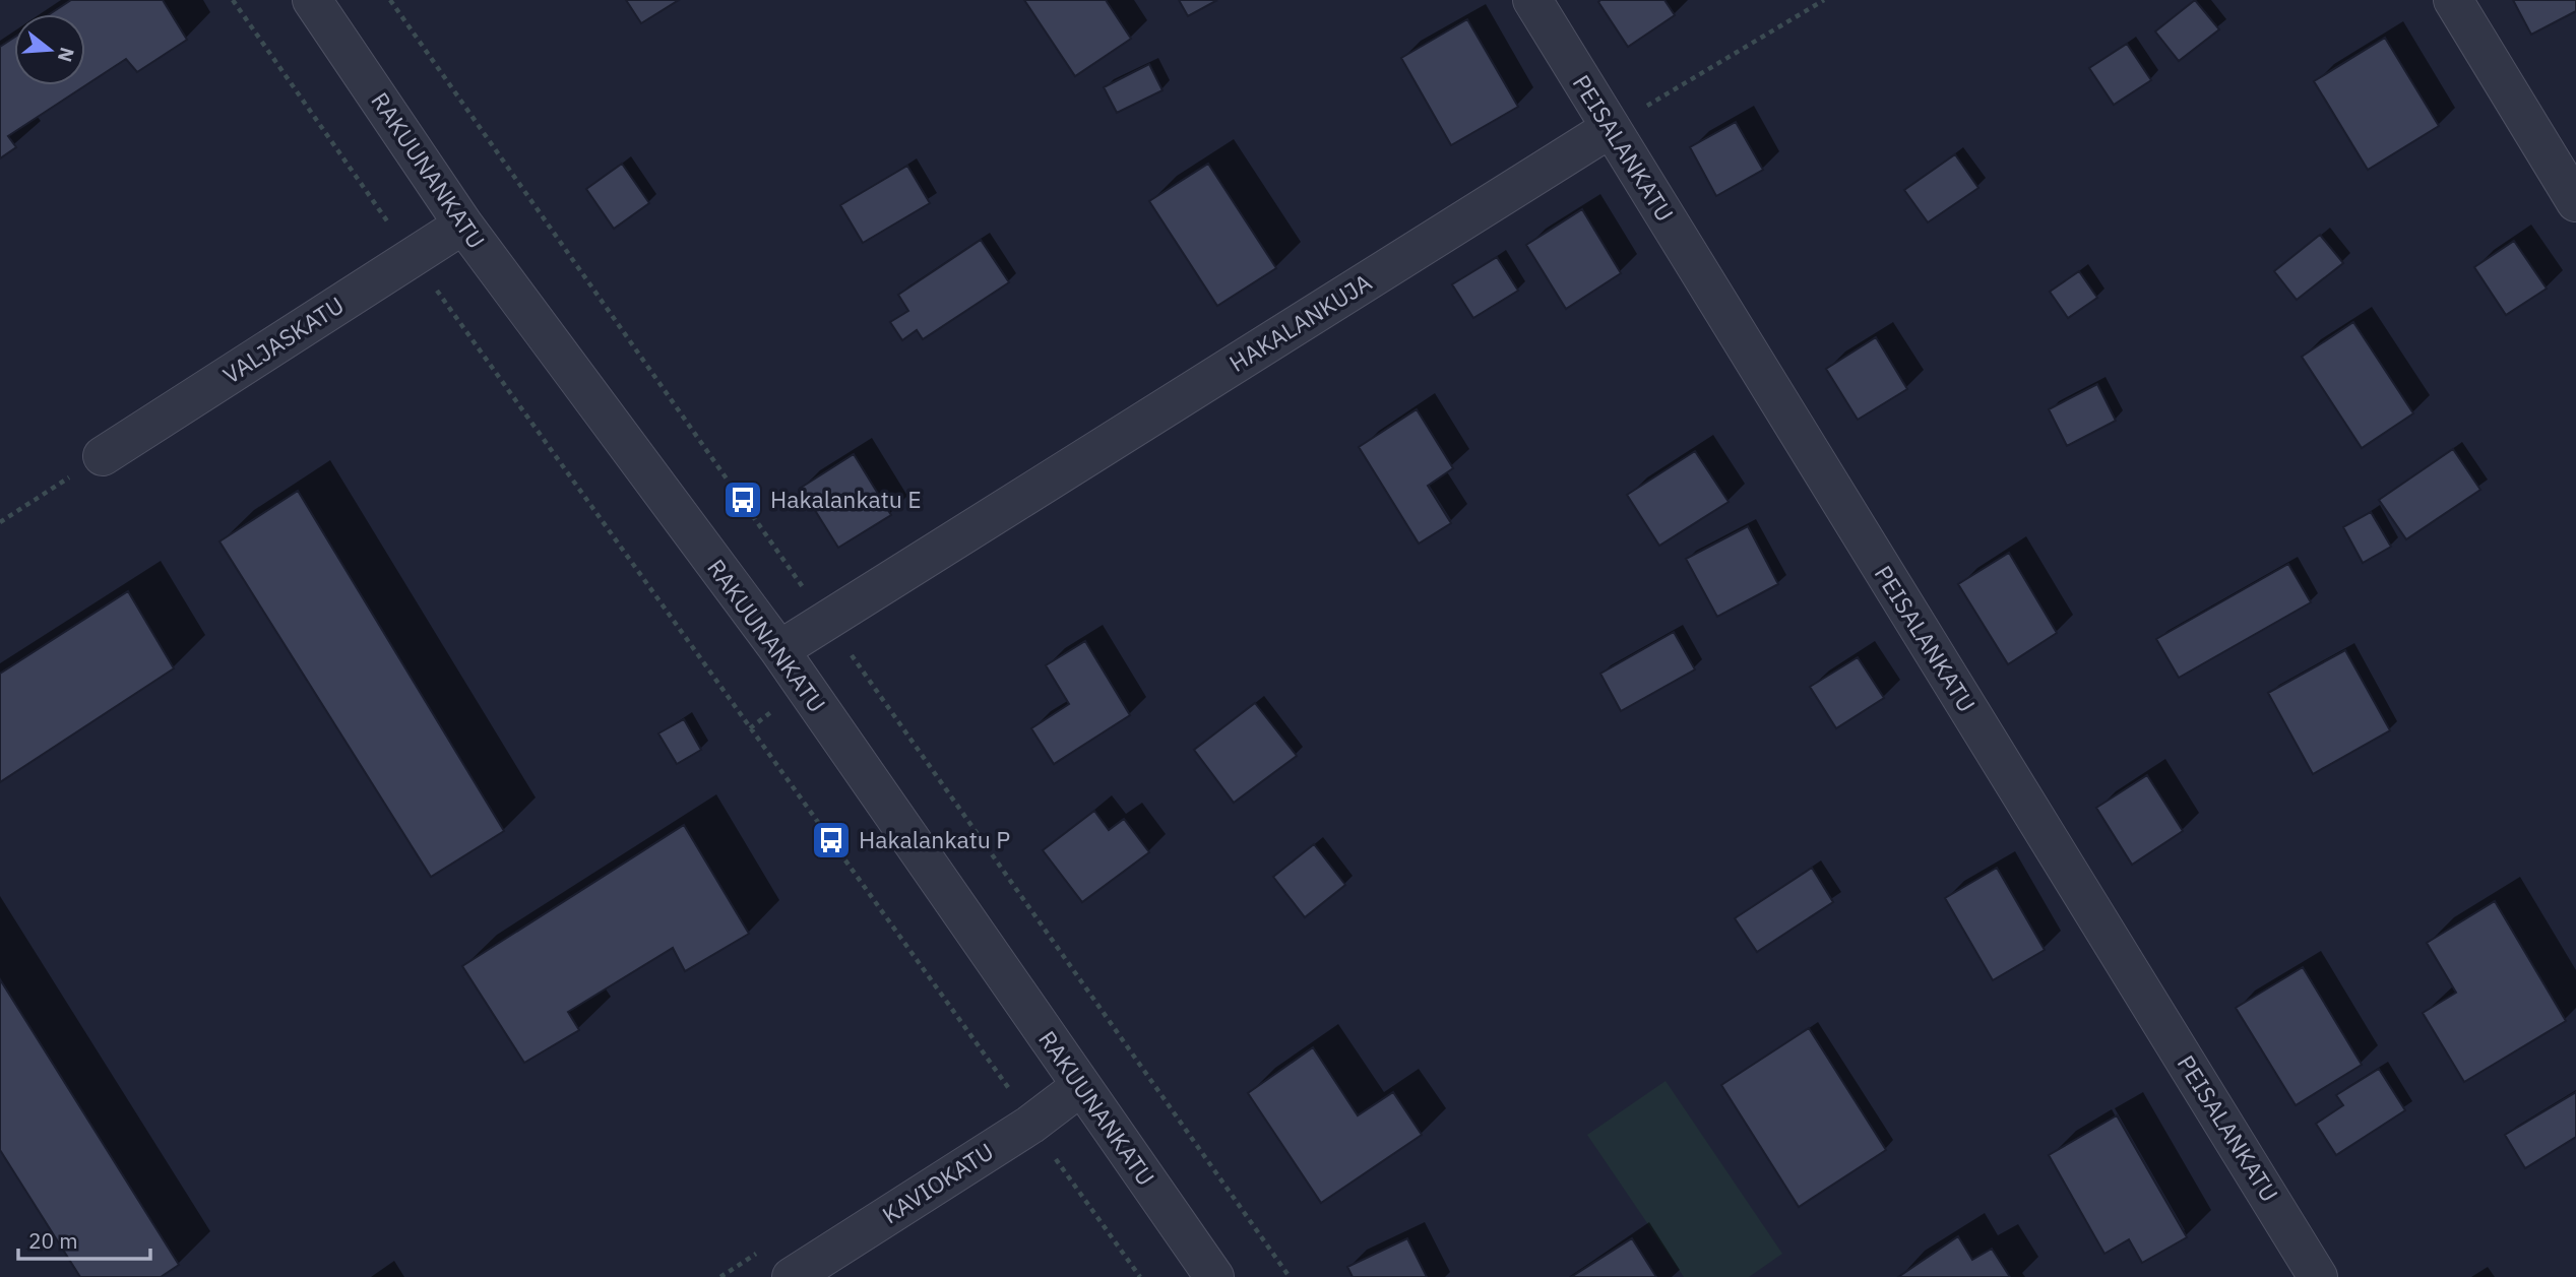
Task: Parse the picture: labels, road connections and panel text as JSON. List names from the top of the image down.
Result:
{
  "streets": {
    "street": [
      "PEISALANKATU",
      "RAKUUNANKATU",
      "HAKALANKUJA",
      "VALJASKATU",
      "KAVIOKATU"
    ]
  },
  "crossings": [
    ["PEISALANKATU", "HAKALANKUJA"],
    ["RAKUUNANKATU", "HAKALANKUJA"],
    ["RAKUUNANKATU", "VALJASKATU"],
    ["RAKUUNANKATU", "KAVIOKATU"]
  ],
  "places": {
    "bus stop": ["Hakalankatu E", "Hakalankatu P"]
  },
  "scale_bar": "20 m",
  "north": "right"
}
